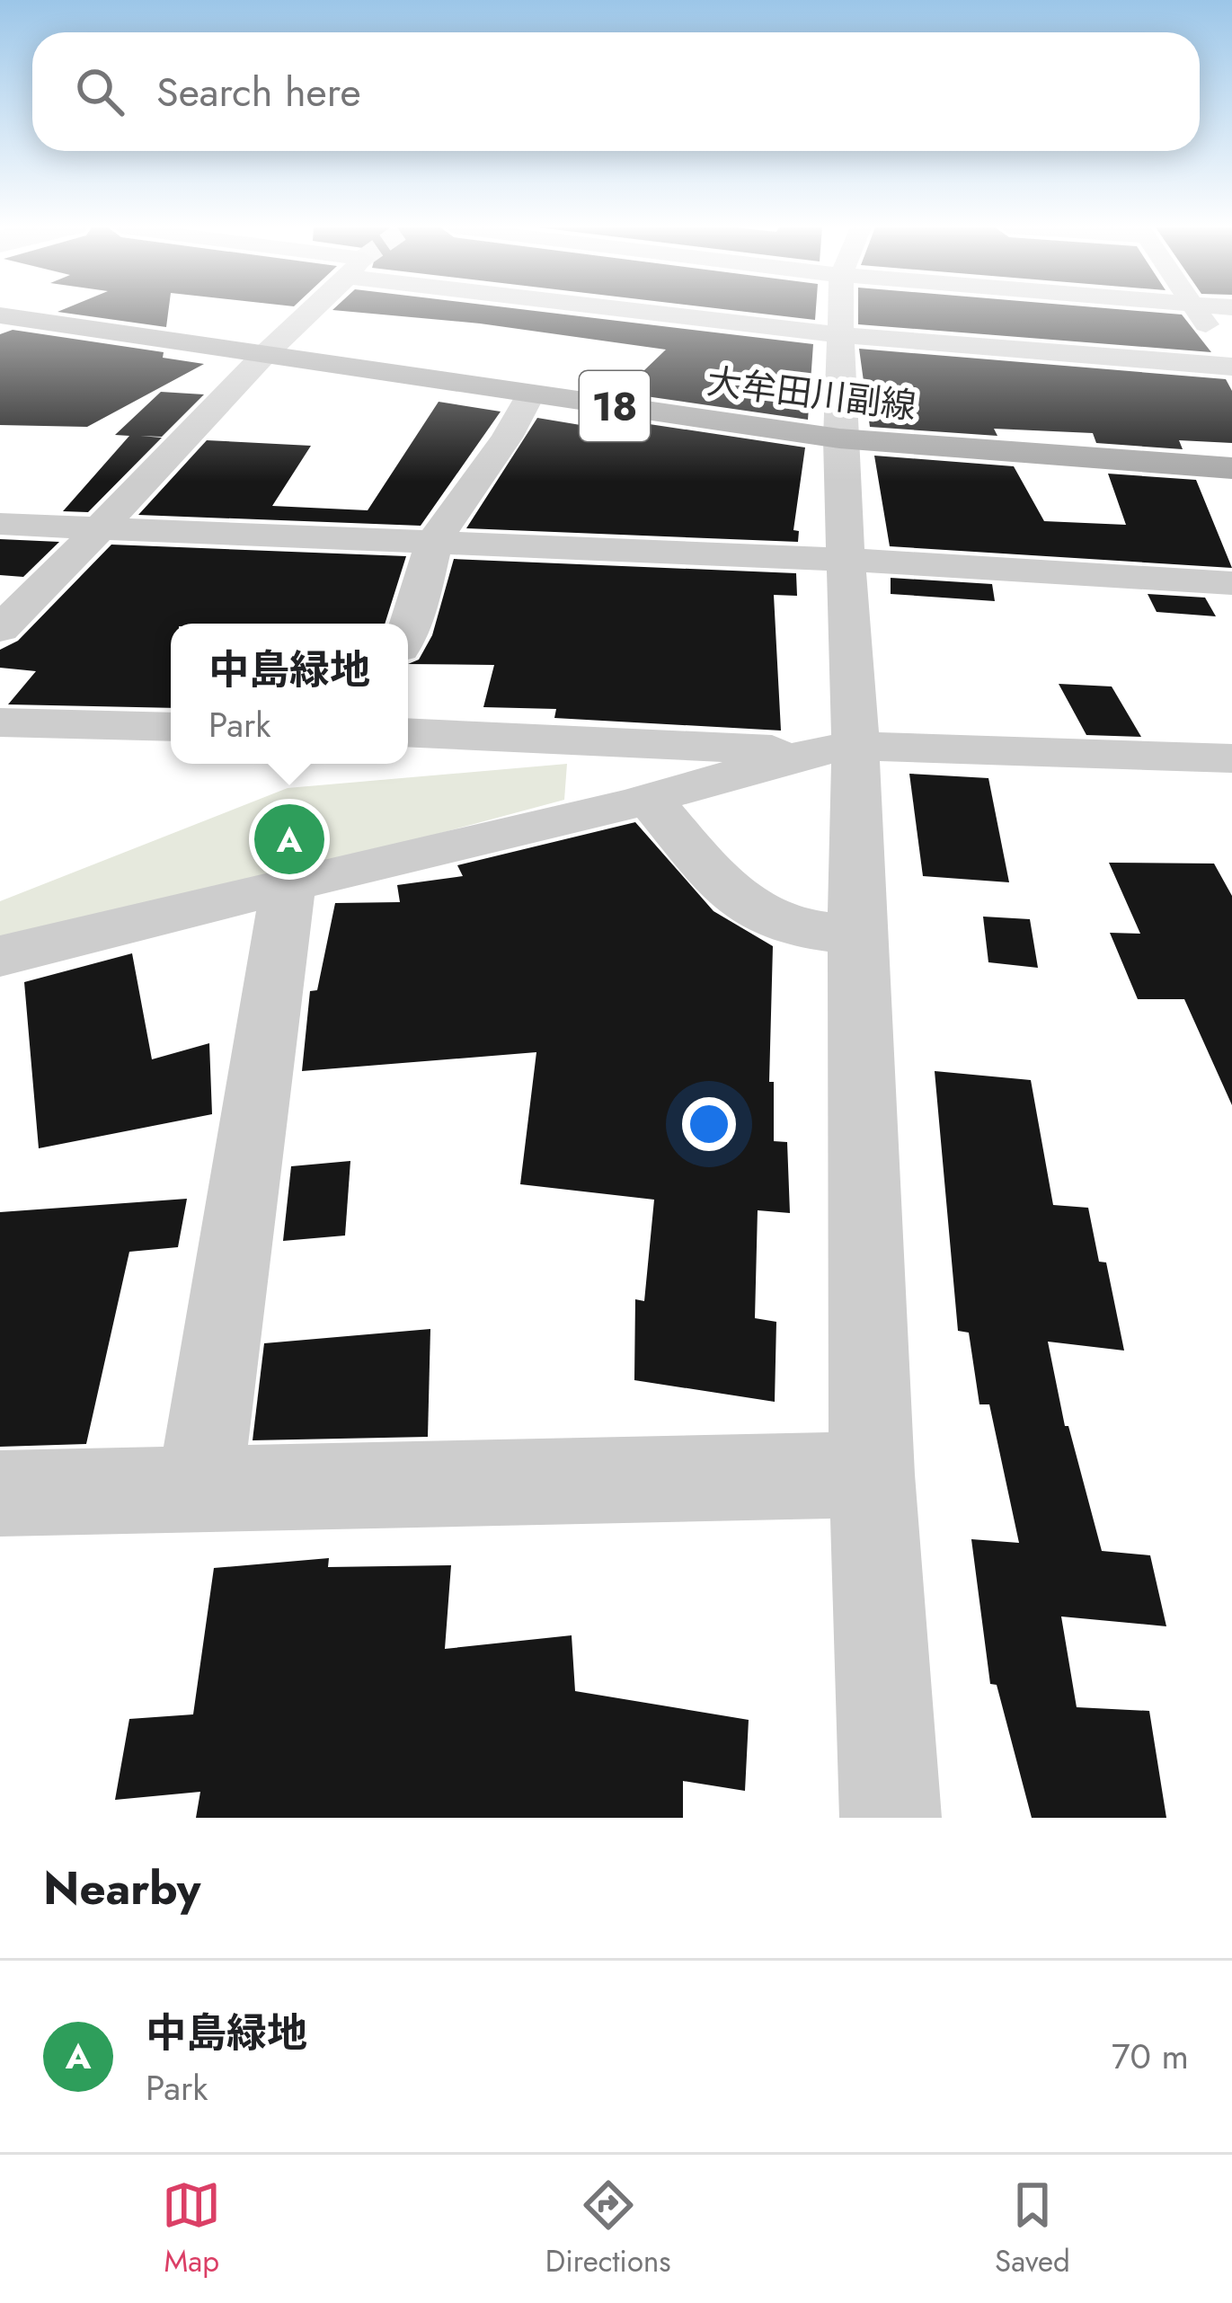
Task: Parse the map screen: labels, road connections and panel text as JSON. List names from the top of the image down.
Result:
{
  "streets": {
    "main road": ["大牟田川副線", "18"]
  },
  "page": {
    "search": "Search here",
    "popup": ["中島緑地", "Park"],
    "pins": "A",
    "heading": "Nearby",
    "list": [
      {
        "mark": "A",
        "name": "中島緑地",
        "note": "Park",
        "value": "70 m"
      }
    ],
    "nav": ["Map", "Directions", "Saved"]
  }
}
